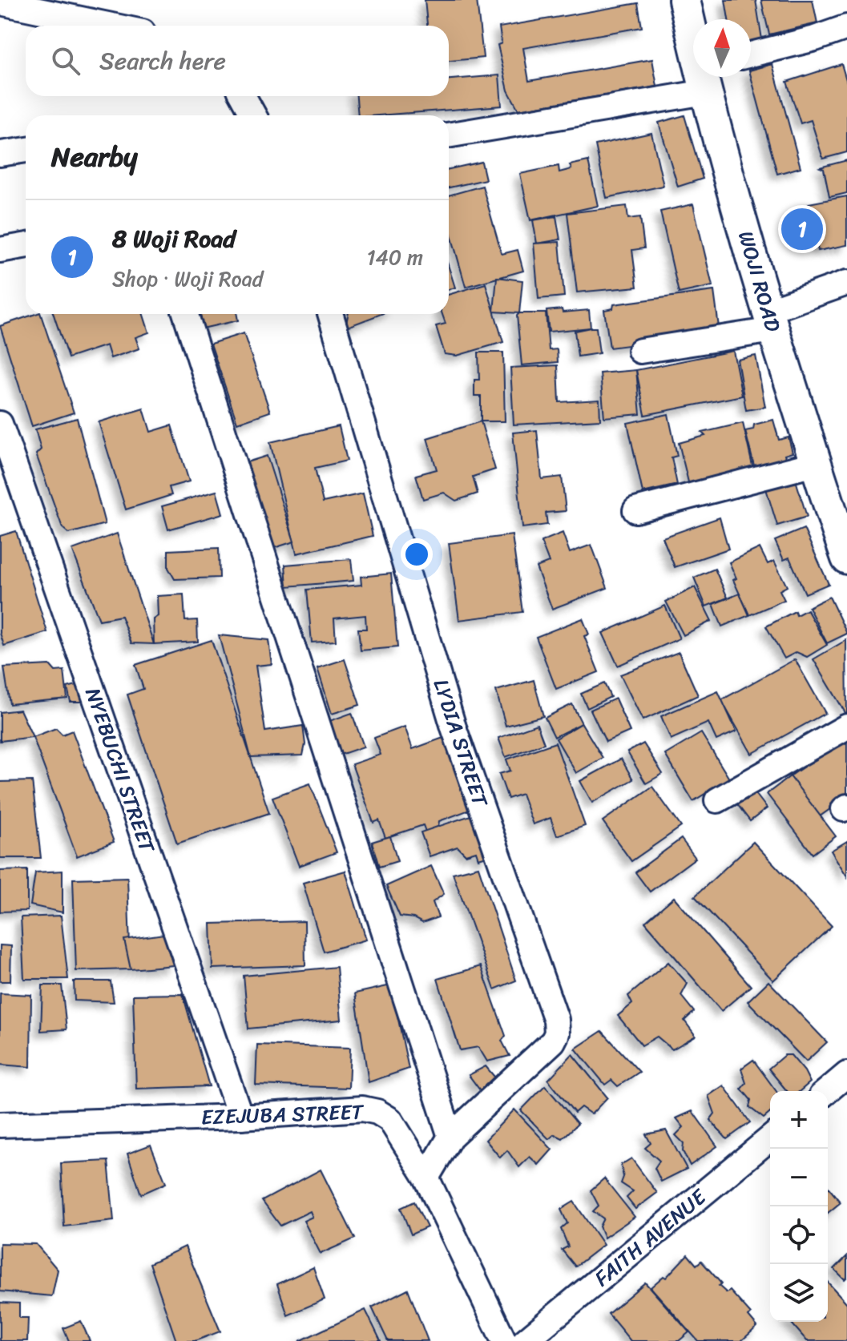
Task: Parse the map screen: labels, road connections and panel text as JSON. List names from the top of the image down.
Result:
{
  "streets": {
    "main road": ["WOJI ROAD"],
    "street": [
      "LYDIA STREET",
      "NYEBUCHI STREET",
      "EZEJUBA STREET",
      "FAITH AVENUE"
    ]
  },
  "crossings": [
    ["LYDIA STREET", "EZEJUBA STREET"],
    ["NYEBUCHI STREET", "EZEJUBA STREET"]
  ],
  "north": "top",
  "page": {
    "search": "Search here",
    "heading": "Nearby",
    "list": [
      {
        "mark": "1",
        "name": "8 Woji Road",
        "note": "Shop · Woji Road",
        "value": "140 m"
      }
    ],
    "pins": "1",
    "map_buttons": ["+", "−"]
  }
}
